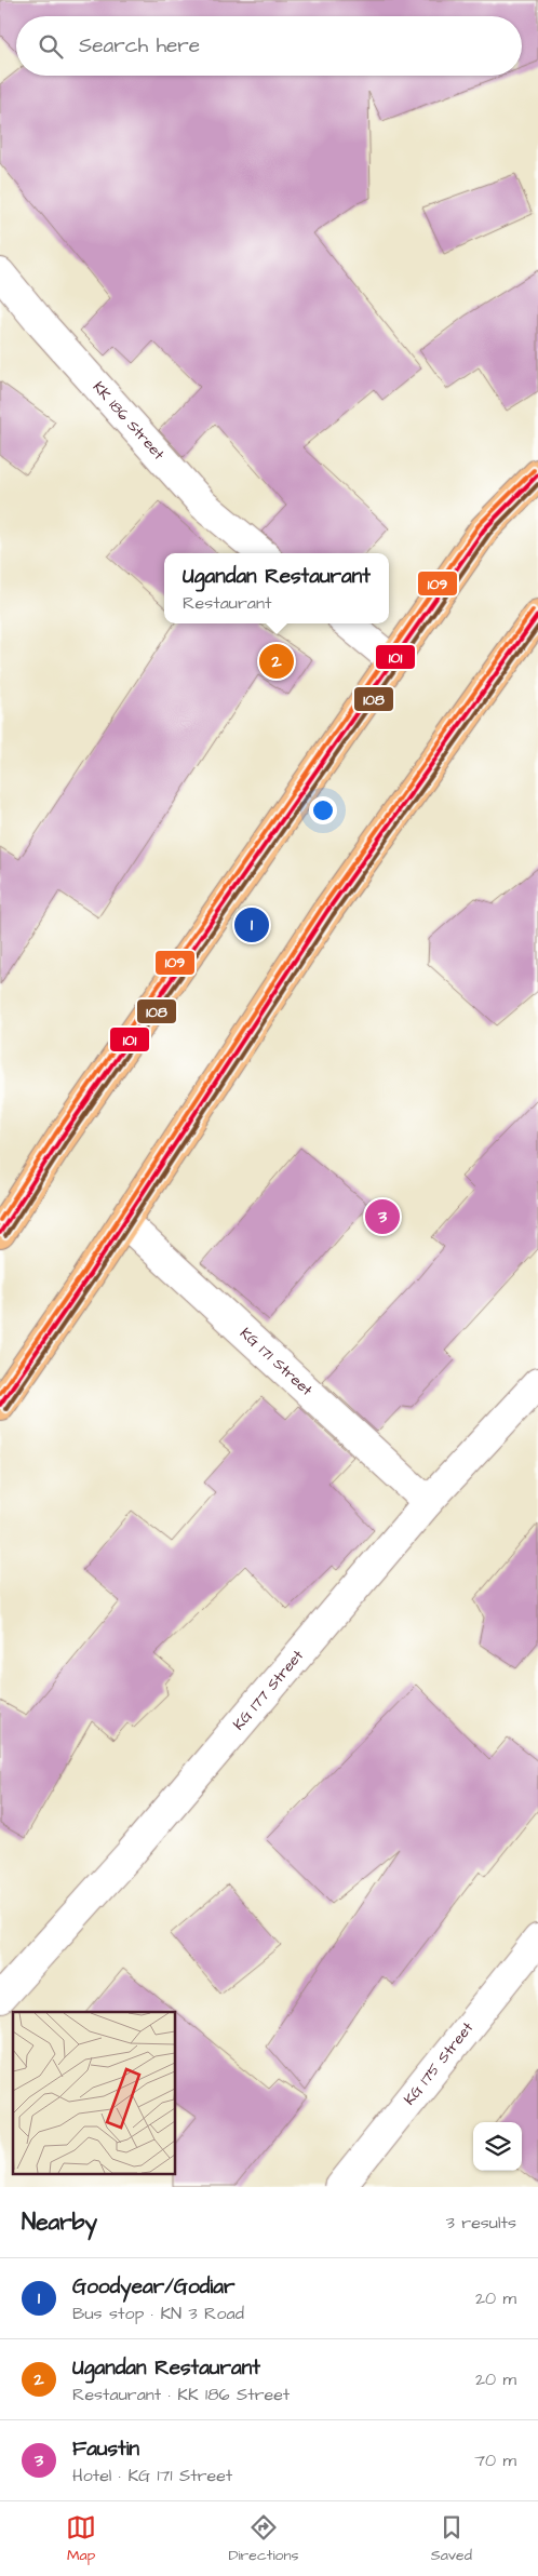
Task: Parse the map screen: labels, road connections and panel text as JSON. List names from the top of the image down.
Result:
{
  "streets": {
    "street": [
      "KK 186 Street",
      "KG 171 Street",
      "KG 177 Street",
      "KG 175 Street"
    ]
  },
  "crossings": [
    ["KG 171 Street", "KG 177 Street"]
  ],
  "lines": ["transit line 109", "transit line 101", "transit line 108"],
  "page": {
    "search": "Search here",
    "popup": ["Ugandan Restaurant", "Restaurant"],
    "pins": ["2", "1", "3"],
    "heading": ["Nearby", "3 results"],
    "list": [
      {
        "mark": "1",
        "name": "Goodyear/Godiar",
        "note": "Bus stop · KN 3 Road",
        "value": "20 m"
      },
      {
        "mark": "2",
        "name": "Ugandan Restaurant",
        "note": "Restaurant · KK 186 Street",
        "value": "20 m"
      },
      {
        "mark": "3",
        "name": "Faustin",
        "note": "Hotel · KG 171 Street",
        "value": "70 m"
      }
    ],
    "nav": ["Map", "Directions", "Saved"]
  }
}
